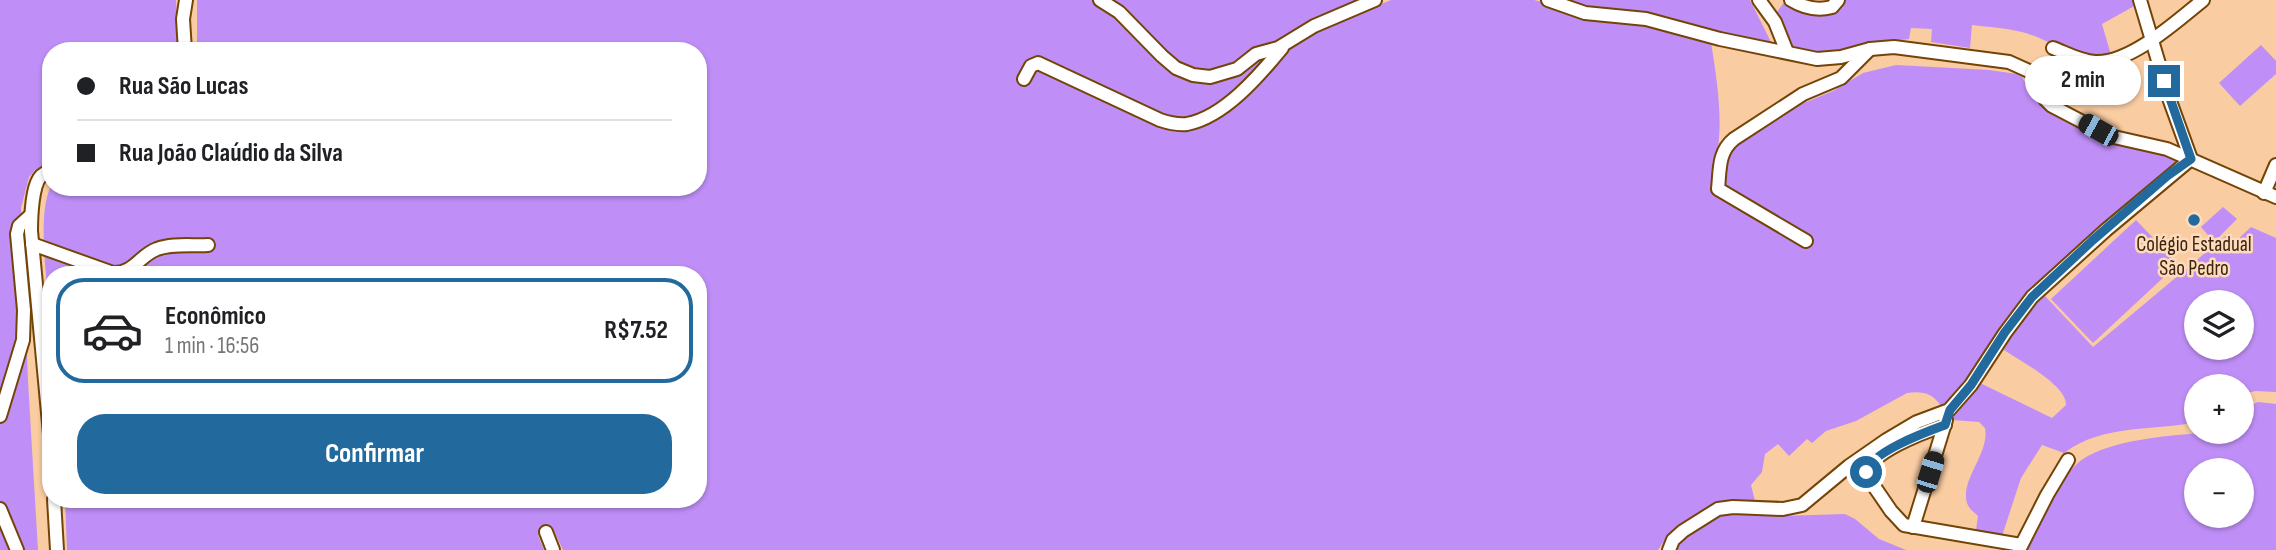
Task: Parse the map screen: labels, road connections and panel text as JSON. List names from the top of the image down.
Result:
{
  "places": ["Colégio Estadual São Pedro"],
  "page": {
    "banner": ["Rua São Lucas", "Rua João Claúdio da Silva"],
    "bubble": "2 min",
    "list": [
      {
        "name": "Econômico",
        "note": "1 min · 16:56",
        "value": "R$7.52"
      }
    ],
    "map_buttons": ["+", "−"],
    "buttons": "Confirmar"
  }
}
